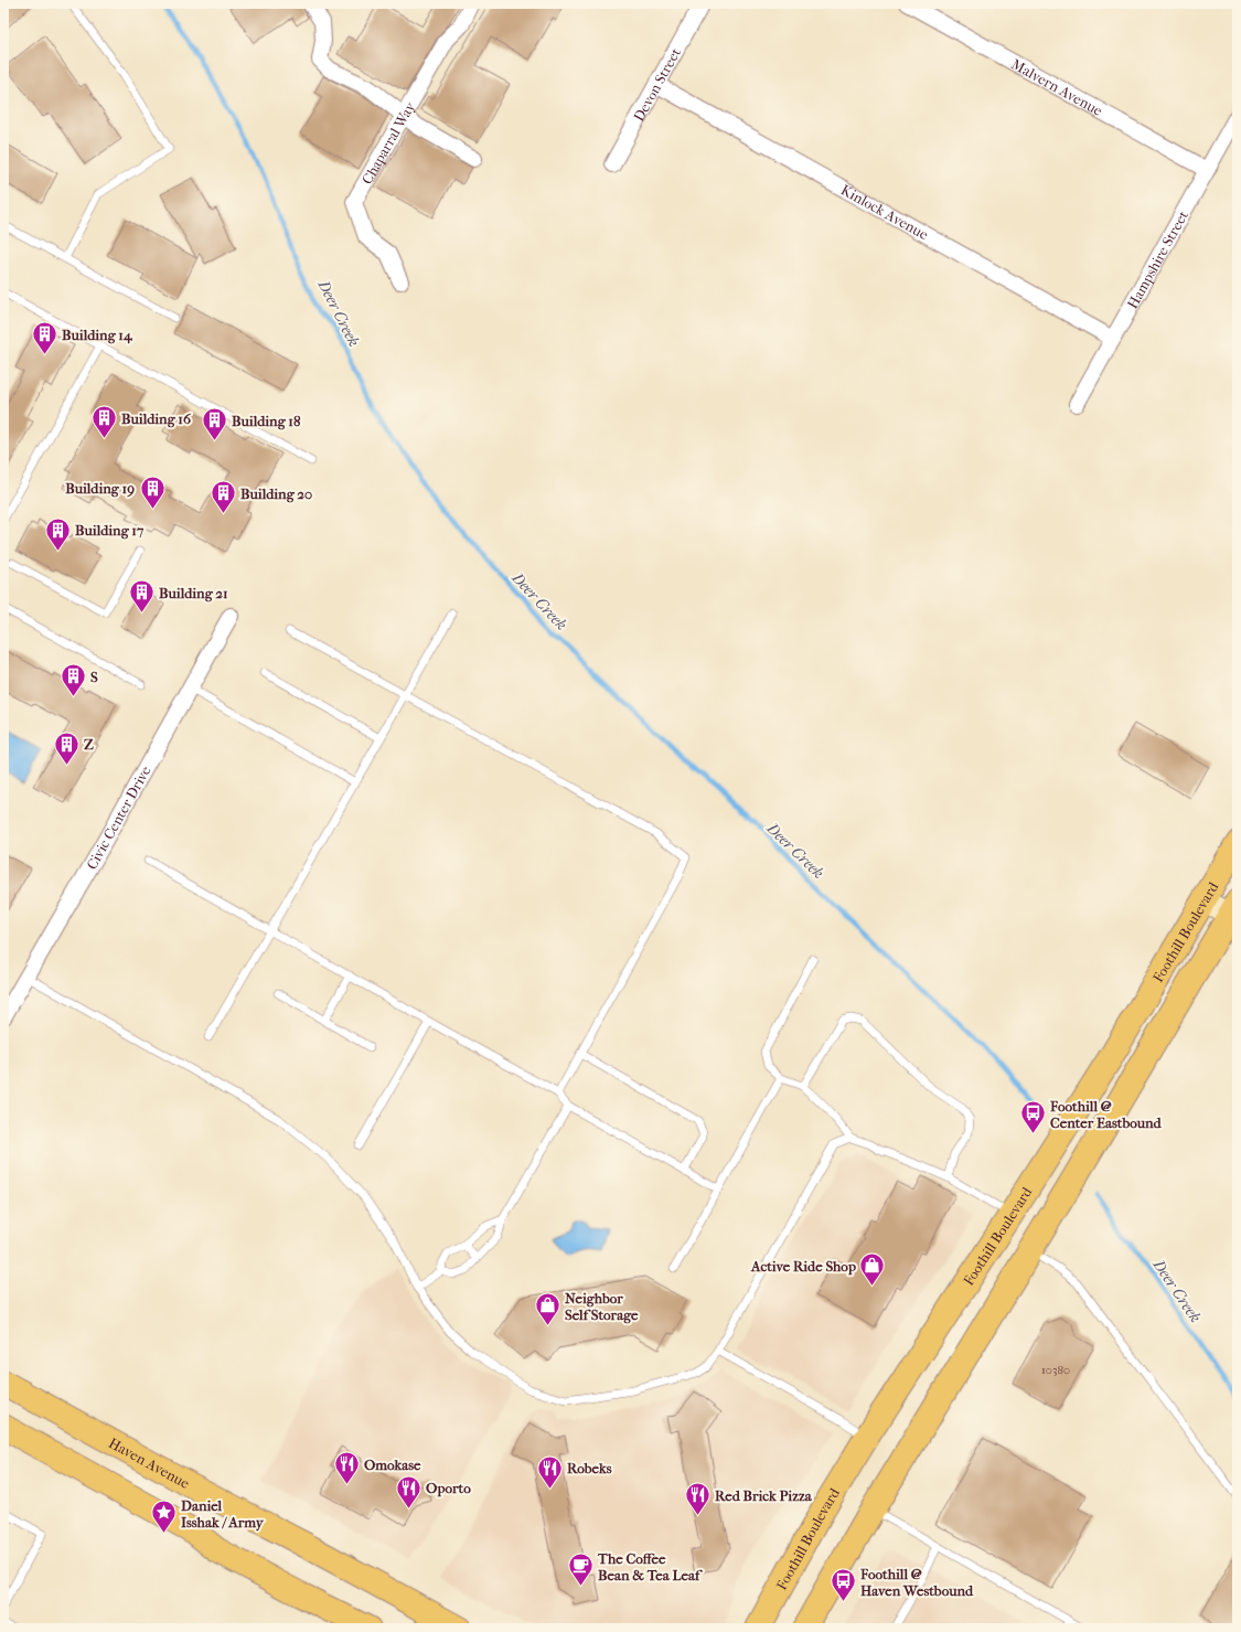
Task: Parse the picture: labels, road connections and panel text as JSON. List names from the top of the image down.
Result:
{
  "streets": {
    "main road": ["Foothill Boulevard", "Haven Avenue"],
    "street": [
      "Devon Street",
      "Malvern Avenue",
      "Chaparral Way",
      "Kinlock Avenue",
      "Hampshire Street",
      "Civic Center Drive"
    ]
  },
  "crossings": [
    ["Devon Street", "Kinlock Avenue"],
    ["Malvern Avenue", "Hampshire Street"],
    ["Kinlock Avenue", "Hampshire Street"]
  ],
  "water": ["Deer Creek"],
  "places": {
    "building": [
      "Building 14",
      "Building 16",
      "Building 18",
      "Building 19",
      "Building 20",
      "Building 17",
      "Building 21",
      "S",
      "Z"
    ],
    "bus stop": ["Foothill @ Center Eastbound", "Foothill @ Haven Westbound"],
    "shop": ["Active Ride Shop", "Neighbor Self Storage"],
    "restaurant": [
      "Omokase",
      "Robeks",
      "Oporto",
      "Red Brick Pizza"
    ],
    "place": ["Daniel Isshak / Army"],
    "cafe": ["The Coffee Bean & Tea Leaf"]
  },
  "house_numbers": ["10380"]
}
